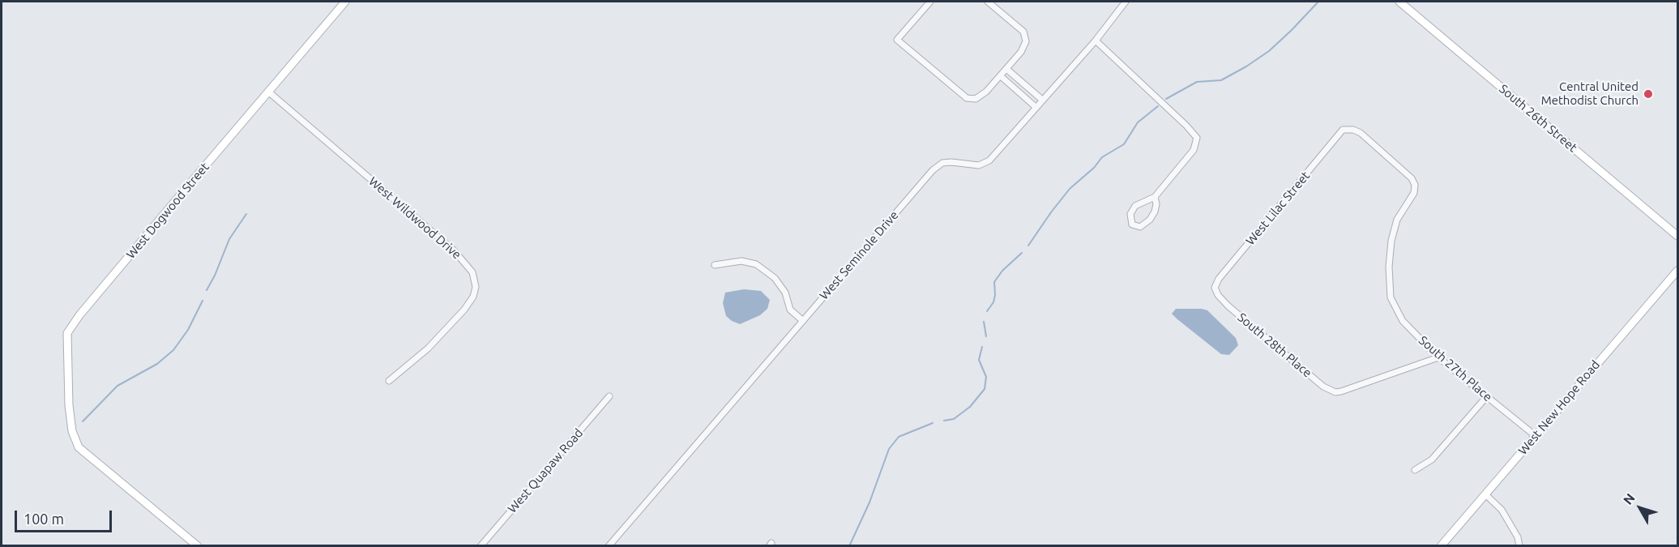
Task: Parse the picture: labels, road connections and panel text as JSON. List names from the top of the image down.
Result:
{
  "streets": {
    "street": [
      "South 26th Street",
      "West Lilac Street",
      "West Dogwood Street",
      "West Wildwood Drive",
      "West Seminole Drive",
      "South 28th Place",
      "South 27th Place",
      "West New Hope Road",
      "West Quapaw Road"
    ]
  },
  "crossings": [
    ["West Lilac Street", "South 28th Place"],
    ["West Lilac Street", "South 27th Place"],
    ["West Dogwood Street", "West Wildwood Drive"],
    ["South 28th Place", "South 27th Place"],
    ["South 27th Place", "West New Hope Road"]
  ],
  "places": ["Central United Methodist Church"],
  "scale_bar": "100 m",
  "north": "top left"
}
